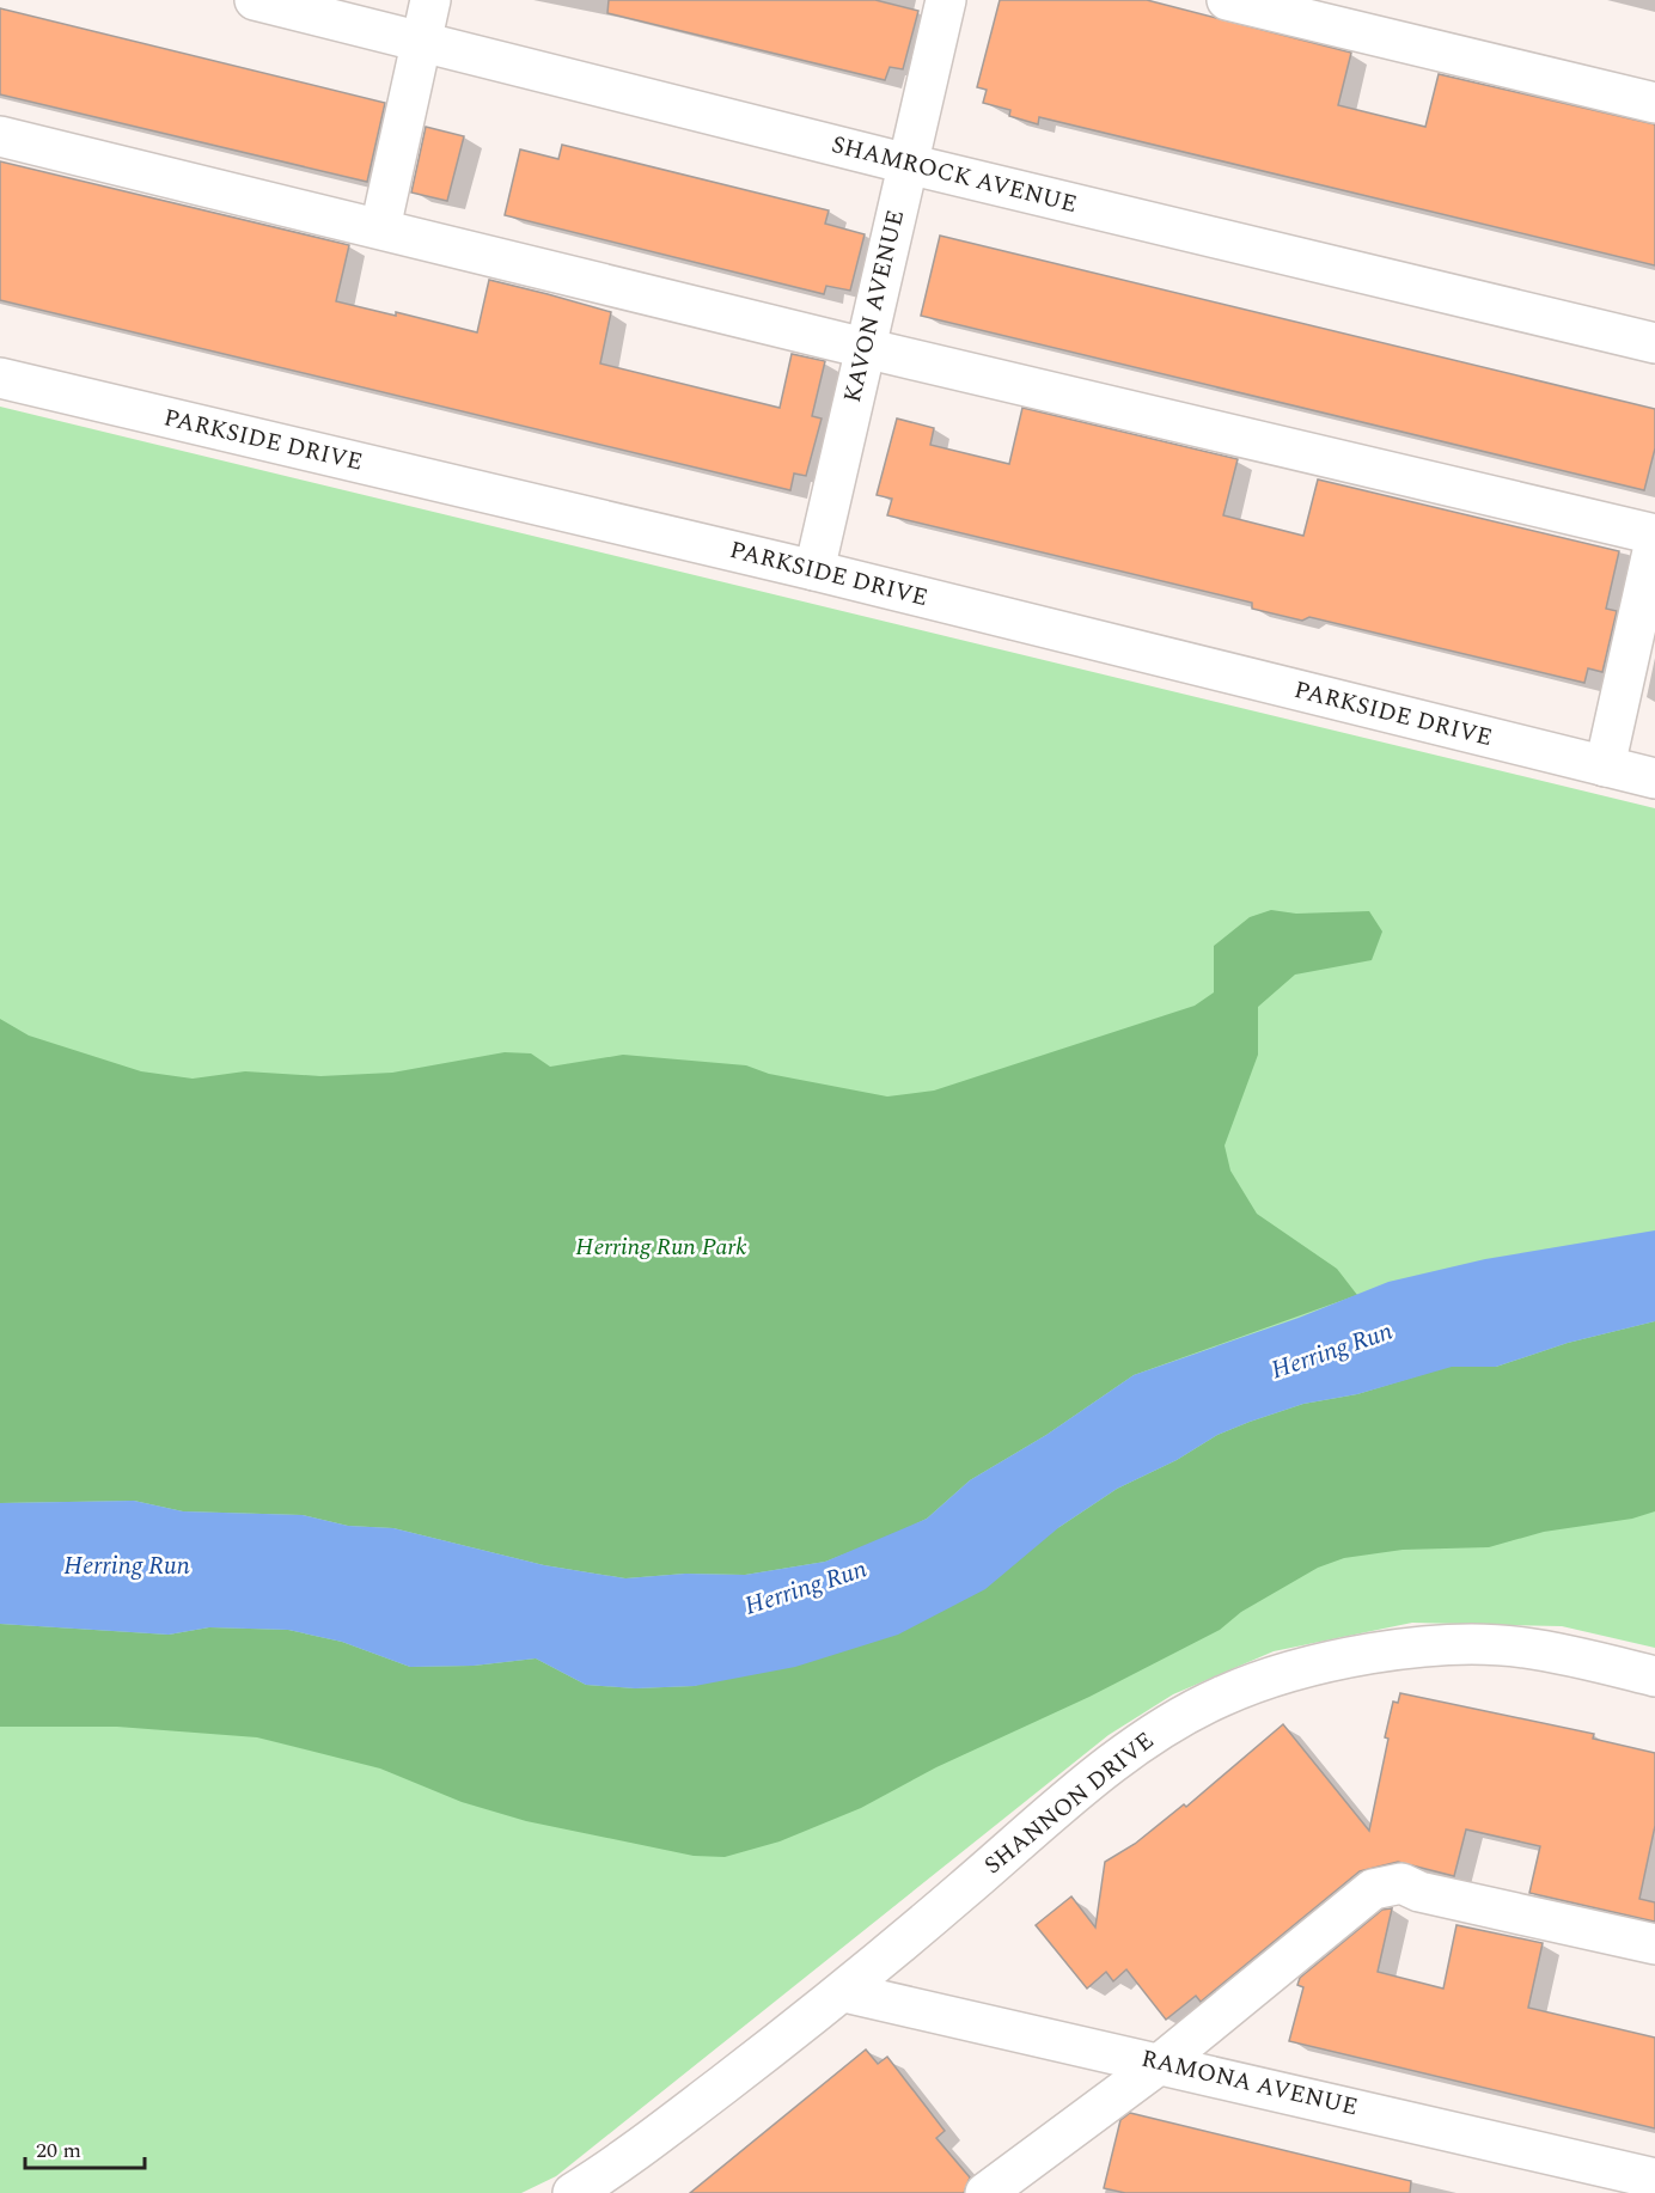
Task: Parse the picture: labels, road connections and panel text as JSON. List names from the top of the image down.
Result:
{
  "streets": {
    "street": [
      "SHAMROCK AVENUE",
      "KAVON AVENUE",
      "PARKSIDE DRIVE",
      "SHANNON DRIVE",
      "RAMONA AVENUE"
    ]
  },
  "crossings": [
    ["SHAMROCK AVENUE", "KAVON AVENUE"],
    ["KAVON AVENUE", "PARKSIDE DRIVE"],
    ["SHANNON DRIVE", "RAMONA AVENUE"]
  ],
  "water": ["Herring Run"],
  "parks": ["Herring Run Park"],
  "scale_bar": "20 m"
}
